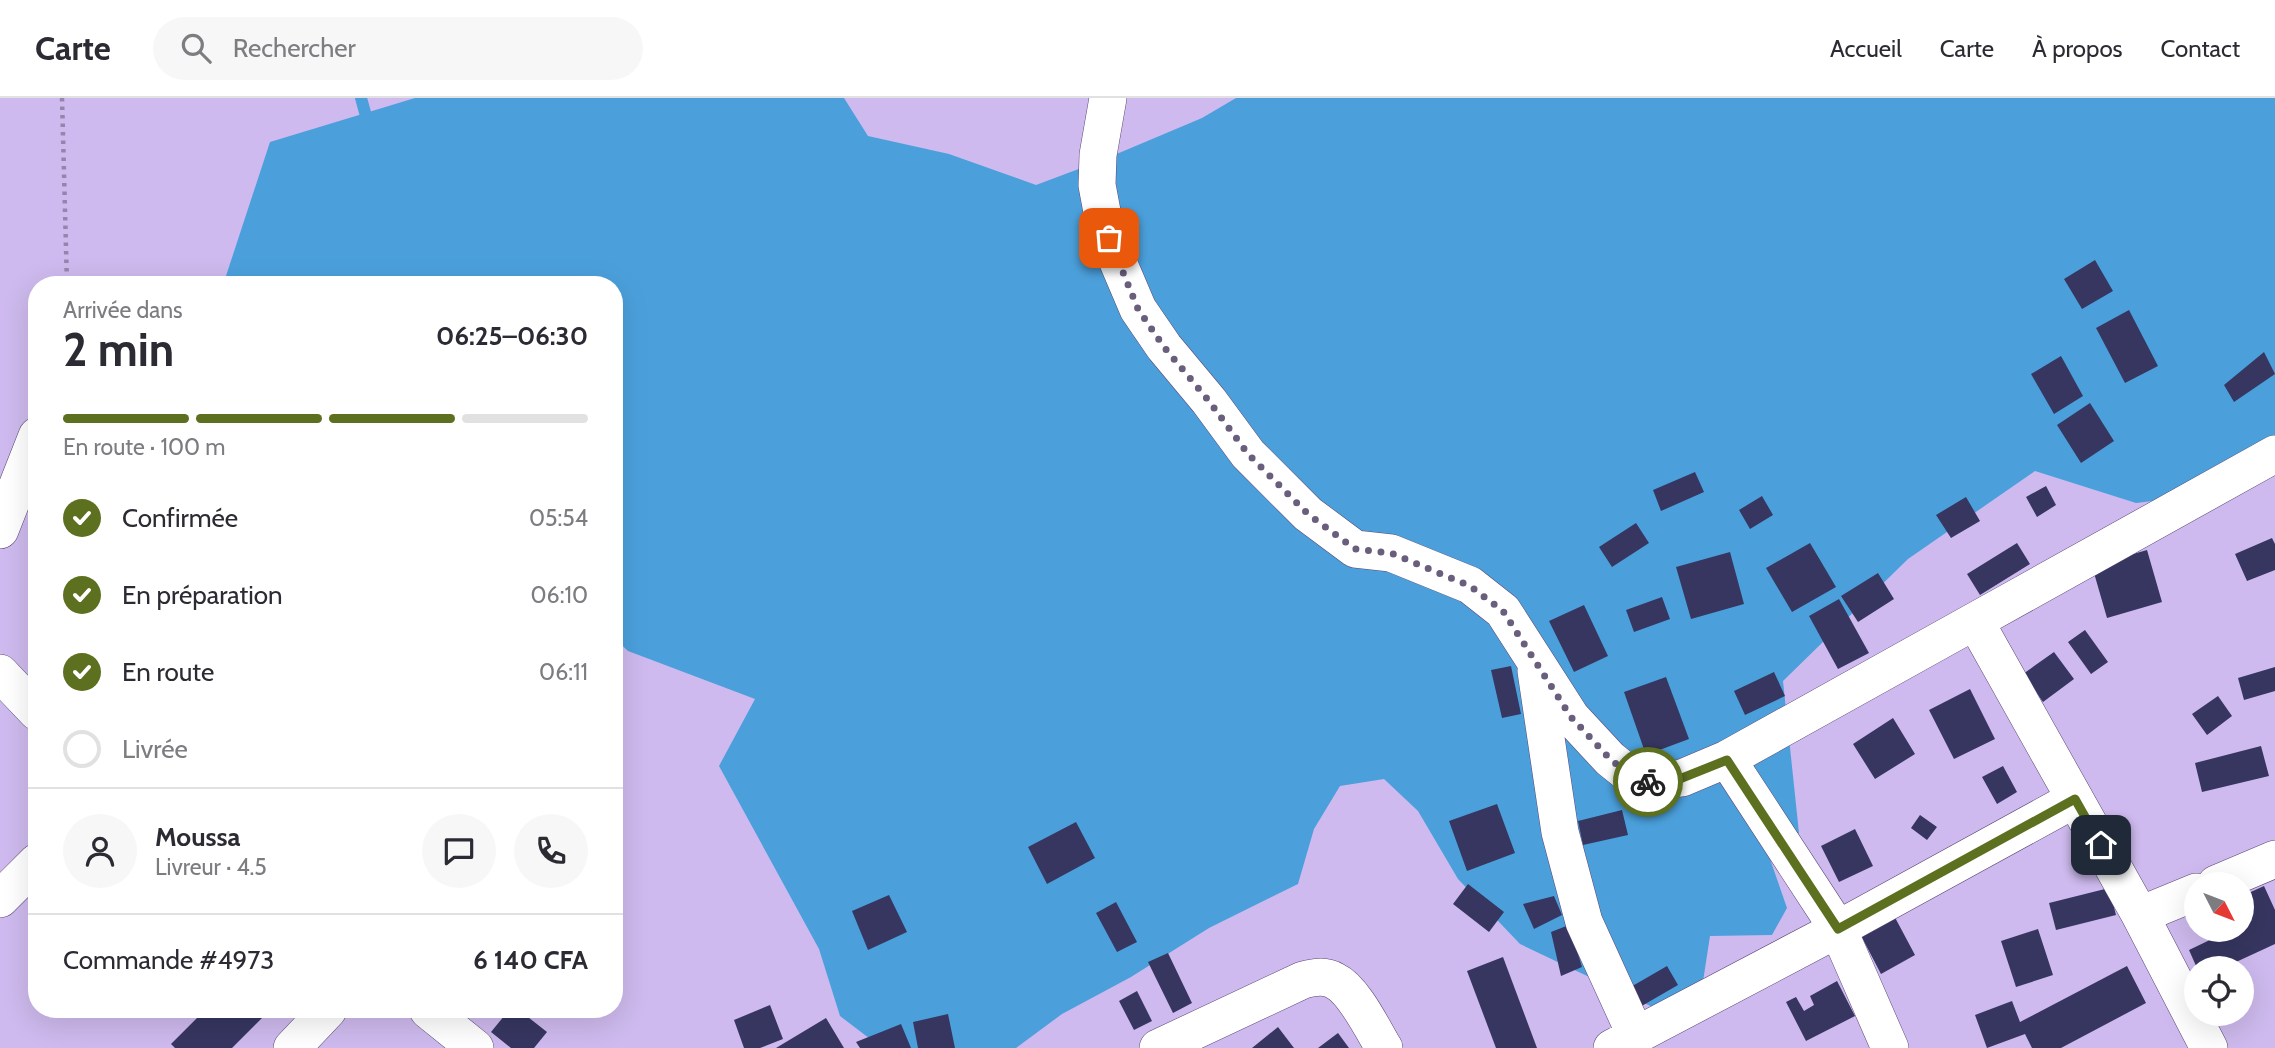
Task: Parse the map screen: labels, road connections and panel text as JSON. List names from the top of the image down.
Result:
{
  "north": "bottom right",
  "page": {
    "header": "Carte",
    "search": "Rechercher",
    "nav": [
      "Accueil",
      "Carte",
      "À propos",
      "Contact"
    ],
    "heading": ["2 min", "Arrivée dans", "06:25–06:30"],
    "panel": [
      "Moussa",
      "Livreur · 4.5",
      "Commande #4973",
      "6 140 CFA"
    ],
    "bar": "En route · 100 m",
    "list": [
      ["Confirmée", "05:54"],
      ["En préparation", "06:10"],
      ["En route", "06:11"],
      "Livrée"
    ]
  }
}
